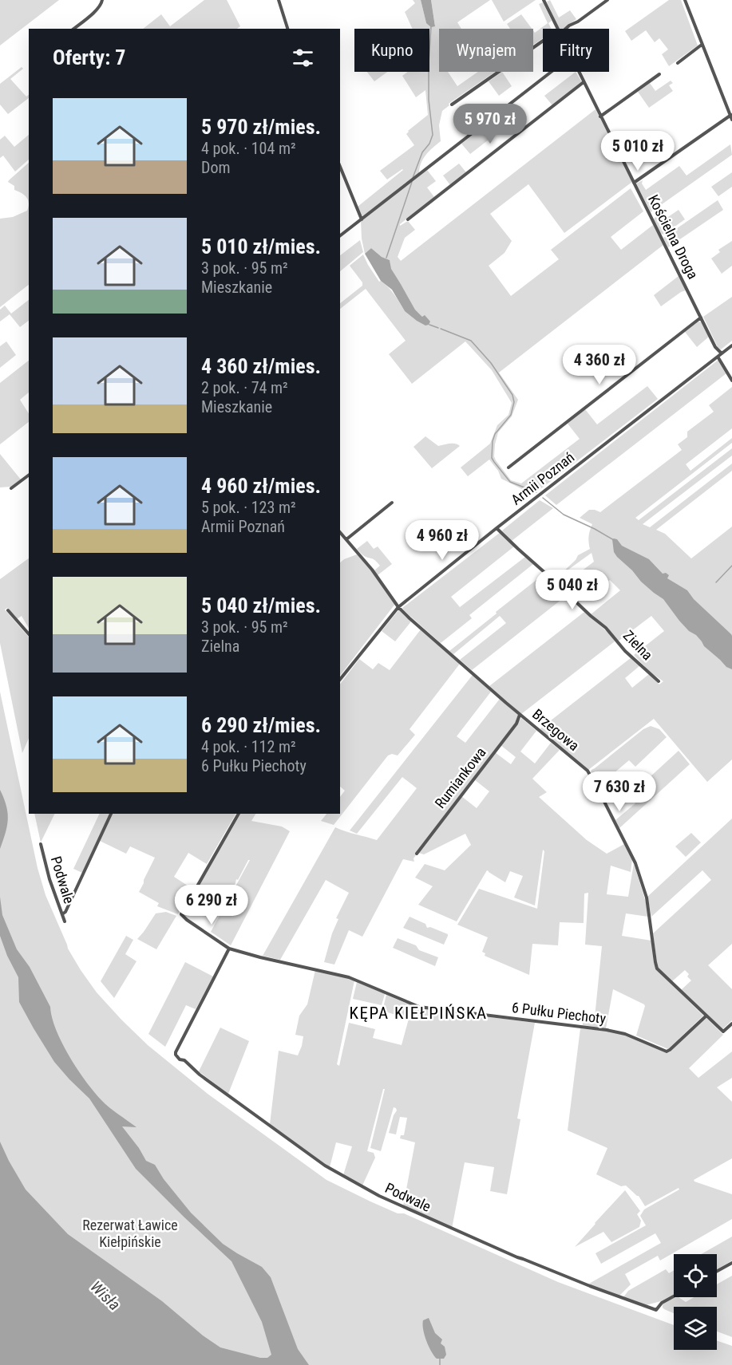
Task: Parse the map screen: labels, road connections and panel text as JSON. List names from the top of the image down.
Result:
{
  "streets": {
    "street": [
      "Kościelna Droga",
      "Armii Poznań",
      "Zielna",
      "Brzegowa",
      "Rumiankowa",
      "Podwale",
      "6 Pułku Piechoty"
    ]
  },
  "crossings": [
    ["Kościelna Droga", "Armii Poznań"],
    ["Armii Poznań", "Zielna"],
    ["Armii Poznań", "Brzegowa"],
    ["Brzegowa", "Rumiankowa"],
    ["Brzegowa", "6 Pułku Piechoty"],
    ["Podwale", "6 Pułku Piechoty"]
  ],
  "districts": ["KĘPA KIEŁPIŃSKA"],
  "water": ["Wisła"],
  "parks": ["Rezerwat Ławice Kiełpińskie"],
  "page": {
    "chip": ["Kupno", "Wynajem", "Filtry"],
    "heading": "Oferty: 7",
    "list": [
      {
        "name": "5 970 zł/mies.",
        "note": "4 pok. · 104 m² · Dom"
      },
      {
        "name": "5 010 zł/mies.",
        "note": "3 pok. · 95 m² · Mieszkanie"
      },
      {
        "name": "4 360 zł/mies.",
        "note": "2 pok. · 74 m² · Mieszkanie"
      },
      {
        "name": "4 960 zł/mies.",
        "note": "5 pok. · 123 m² · Armii Poznań"
      },
      {
        "name": "5 040 zł/mies.",
        "note": "3 pok. · 95 m² · Zielna"
      },
      {
        "name": "6 290 zł/mies.",
        "note": "4 pok. · 112 m² · 6 Pułku Piechoty"
      }
    ],
    "price": [
      "5 970 zł",
      "5 010 zł",
      "4 360 zł",
      "4 960 zł",
      "5 040 zł",
      "7 630 zł",
      "6 290 zł"
    ]
  }
}
